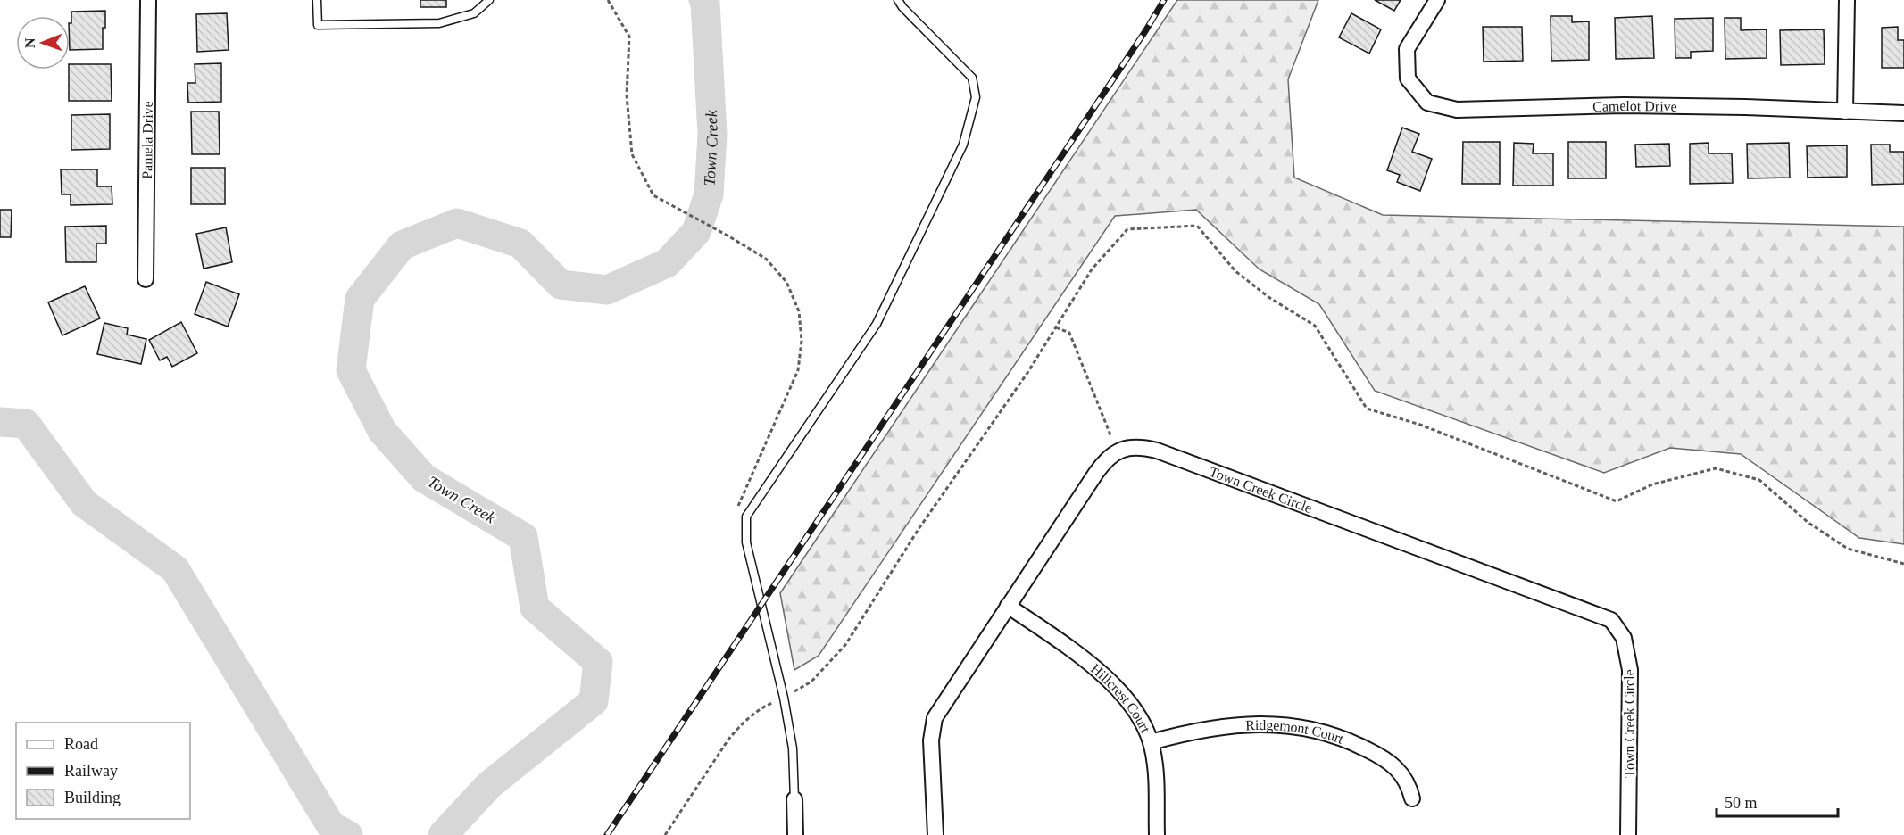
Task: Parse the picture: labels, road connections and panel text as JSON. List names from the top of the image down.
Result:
{
  "streets": {
    "street": [
      "Camelot Drive",
      "Pamela Drive",
      "Town Creek Circle",
      "Hillcrest Court",
      "Ridgemont Court"
    ]
  },
  "crossings": [
    ["Hillcrest Court", "Ridgemont Court"]
  ],
  "water": ["Town Creek"],
  "legend": ["Road", "Railway", "Building"],
  "scale_bar": "50 m",
  "north": "left"
}
